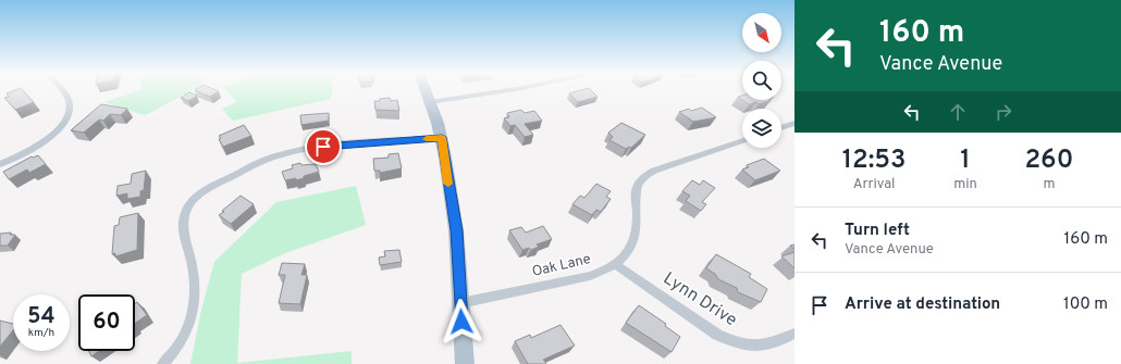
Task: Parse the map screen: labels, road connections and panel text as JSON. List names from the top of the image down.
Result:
{
  "streets": {
    "street": ["Oak Lane", "Lynn Drive"]
  },
  "crossings": [
    ["Oak Lane", "Lynn Drive"]
  ],
  "north": "bottom right",
  "page": {
    "turn": ["160 m", "Vance Avenue"],
    "eta": [
      "12:53",
      "Arrival",
      "1",
      "min",
      "260",
      "m"
    ],
    "list": [
      {
        "name": "Turn left",
        "note": "Vance Avenue",
        "value": "160 m"
      },
      {
        "name": "Arrive at destination",
        "value": "100 m"
      }
    ],
    "speed": "54 km/h",
    "limit": "60"
  }
}
